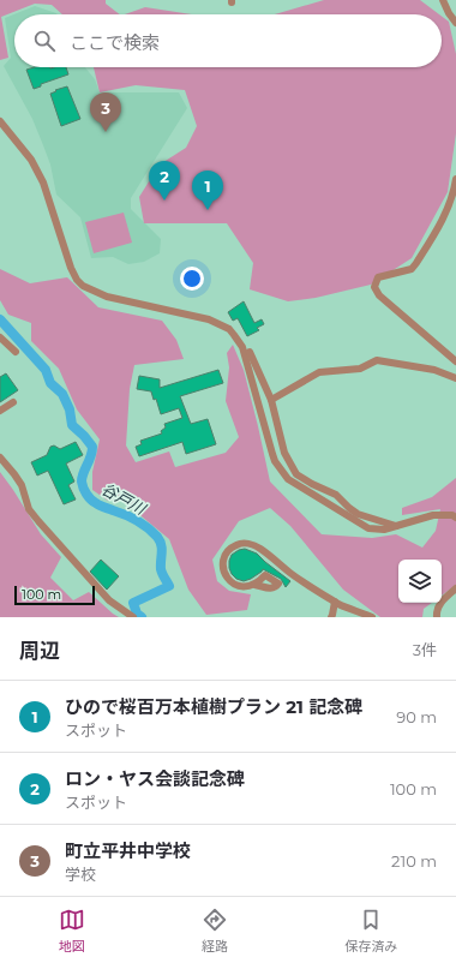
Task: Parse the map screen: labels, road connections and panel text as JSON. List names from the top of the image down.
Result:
{
  "water": ["谷戸川"],
  "scale_bar": "100 m",
  "page": {
    "search": "ここで検索",
    "pins": ["3", "2", "1"],
    "scale": "100 m",
    "heading": ["周辺", "3件"],
    "list": [
      {
        "mark": "1",
        "name": "ひので桜百万本植樹プラン 21 記念碑",
        "note": "スポット",
        "value": "90 m"
      },
      {
        "mark": "2",
        "name": "ロン・ヤス会談記念碑",
        "note": "スポット",
        "value": "100 m"
      },
      {
        "mark": "3",
        "name": "町立平井中学校",
        "note": "学校",
        "value": "210 m"
      }
    ],
    "nav": ["地図", "経路", "保存済み"]
  }
}
